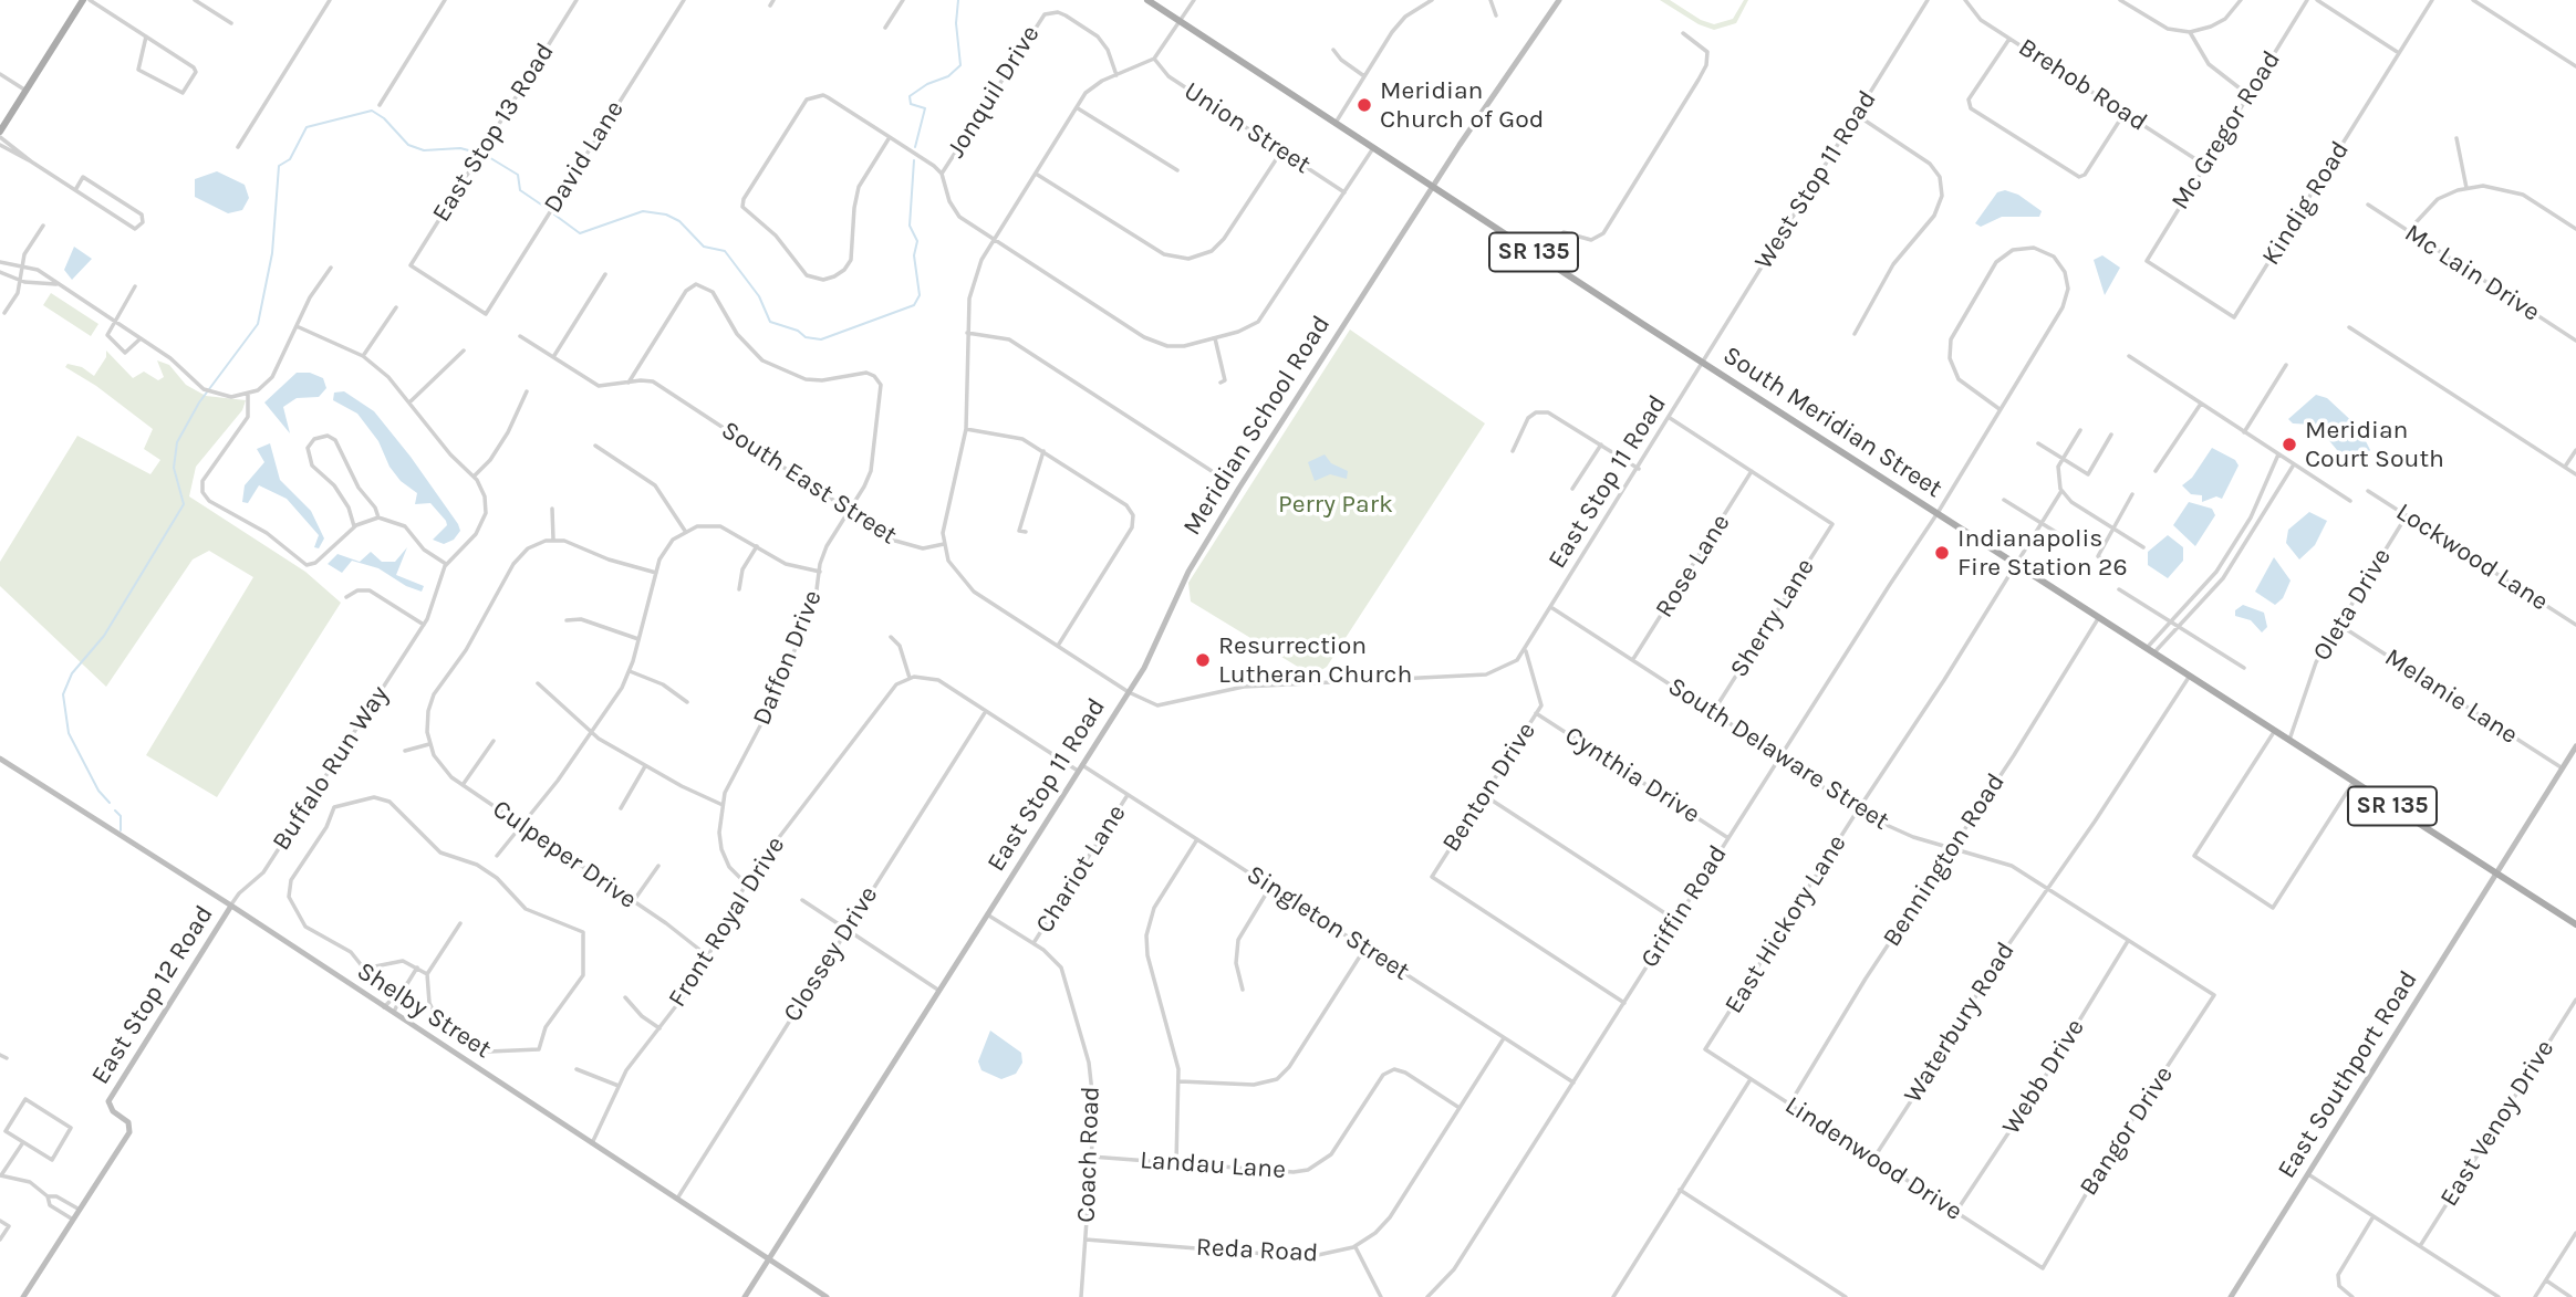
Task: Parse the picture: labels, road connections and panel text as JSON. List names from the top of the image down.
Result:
{
  "streets": {
    "main road": [
      "SR 135",
      "South Meridian Street",
      "Meridian School Road",
      "East Stop 11 Road",
      "East Stop 12 Road",
      "Shelby Street",
      "East Southport Road"
    ],
    "street": [
      "Brehob Road",
      "Jonquil Drive",
      "Union Street",
      "Mc Gregor Road",
      "East Stop 13 Road",
      "David Lane",
      "West Stop 11 Road",
      "Kindig Road",
      "Mc Lain Drive",
      "South East Street",
      "Lockwood Lane",
      "Rose Lane",
      "Oleta Drive",
      "Sherry Lane",
      "Daffon Drive",
      "Melanie Lane",
      "South Delaware Street",
      "Buffalo Run Way",
      "Cynthia Drive",
      "Benton Drive",
      "Culpeper Drive",
      "Bennington Road",
      "Chariot Lane",
      "Griffin Road",
      "Front Royal Drive",
      "Singleton Street",
      "East Hickory Lane",
      "Clossey Drive",
      "Waterbury Road",
      "Webb Drive",
      "East Venoy Drive",
      "Bangor Drive",
      "Coach Road",
      "Lindenwood Drive",
      "Landau Lane",
      "Reda Road"
    ]
  },
  "crossings": [
    ["Brehob Road", "Mc Gregor Road"],
    ["Mc Gregor Road", "Kindig Road"],
    ["East Stop 13 Road", "David Lane"],
    ["West Stop 11 Road", "South Meridian Street"],
    ["West Stop 11 Road", "East Stop 11 Road"],
    ["South Meridian Street", "Meridian School Road"],
    ["South Meridian Street", "East Stop 11 Road"],
    ["South Meridian Street", "Oleta Drive"],
    ["South Meridian Street", "Bennington Road"],
    ["South Meridian Street", "Griffin Road"],
    ["South Meridian Street", "East Hickory Lane"],
    ["South Meridian Street", "Waterbury Road"],
    ["South Meridian Street", "East Southport Road"],
    ["Meridian School Road", "East Stop 11 Road"],
    ["East Stop 11 Road", "South Delaware Street"],
    ["East Stop 11 Road", "Benton Drive"],
    ["East Stop 11 Road", "Singleton Street"],
    ["East Stop 11 Road", "Shelby Street"],
    ["East Stop 11 Road", "Coach Road"],
    ["South East Street", "Daffon Drive"],
    ["Lockwood Lane", "Oleta Drive"],
    ["Rose Lane", "Sherry Lane"],
    ["Rose Lane", "South Delaware Street"],
    ["Oleta Drive", "Melanie Lane"],
    ["Sherry Lane", "South Delaware Street"],
    ["Daffon Drive", "Front Royal Drive"],
    ["Melanie Lane", "East Southport Road"],
    ["South Delaware Street", "Bennington Road"],
    ["South Delaware Street", "Griffin Road"],
    ["South Delaware Street", "East Hickory Lane"],
    ["South Delaware Street", "Waterbury Road"],
    ["South Delaware Street", "Webb Drive"],
    ["South Delaware Street", "Bangor Drive"],
    ["Buffalo Run Way", "East Stop 12 Road"],
    ["Buffalo Run Way", "Shelby Street"],
    ["Cynthia Drive", "Benton Drive"],
    ["Cynthia Drive", "Griffin Road"],
    ["Benton Drive", "Griffin Road"],
    ["Culpeper Drive", "Front Royal Drive"],
    ["Bennington Road", "Lindenwood Drive"],
    ["Chariot Lane", "Singleton Street"],
    ["Chariot Lane", "Coach Road"],
    ["Griffin Road", "Singleton Street"],
    ["Front Royal Drive", "Singleton Street"],
    ["Front Royal Drive", "Shelby Street"],
    ["Singleton Street", "Clossey Drive"],
    ["Singleton Street", "Reda Road"],
    ["East Hickory Lane", "Lindenwood Drive"],
    ["Clossey Drive", "Shelby Street"],
    ["East Stop 12 Road", "Shelby Street"],
    ["Waterbury Road", "Lindenwood Drive"],
    ["Webb Drive", "Lindenwood Drive"],
    ["Bangor Drive", "Lindenwood Drive"],
    ["Coach Road", "Landau Lane"],
    ["Coach Road", "Reda Road"],
    ["Landau Lane", "Reda Road"]
  ],
  "parks": ["Perry Park"],
  "places": [
    "Meridian Church of God",
    "Meridian Court South",
    "Indianapolis Fire Station 26",
    "Resurrection Lutheran Church"
  ]
}
